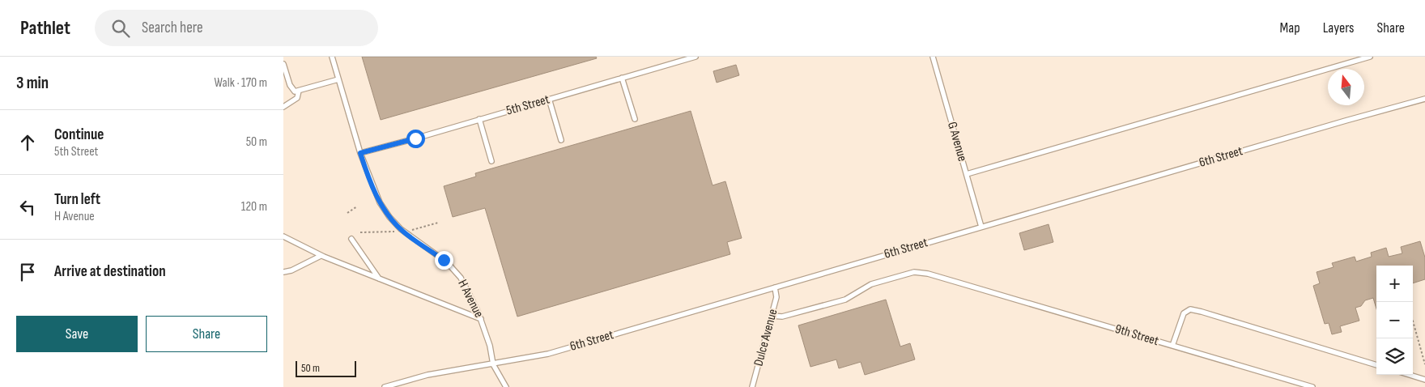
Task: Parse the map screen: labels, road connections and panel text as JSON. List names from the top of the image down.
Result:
{
  "streets": {
    "lane": [
      "5th Street",
      "G Avenue",
      "6th Street",
      "H Avenue",
      "9th Street",
      "Dulce Avenue"
    ]
  },
  "crossings": [
    ["5th Street", "H Avenue"],
    ["G Avenue", "6th Street"],
    ["6th Street", "H Avenue"],
    ["6th Street", "Dulce Avenue"],
    ["9th Street", "Dulce Avenue"]
  ],
  "scale_bar": "50 m",
  "north": "top",
  "page": {
    "header": "Pathlet",
    "search": "Search here",
    "nav": ["Map", "Layers", "Share"],
    "heading": ["3 min", "Walk · 170 m"],
    "list": [
      ["Continue", "5th Street", "50 m"],
      ["Turn left", "H Avenue", "120 m"],
      "Arrive at destination"
    ],
    "map_buttons": ["+", "−"],
    "buttons": ["Save", "Share"],
    "scale": "50 m"
  }
}
